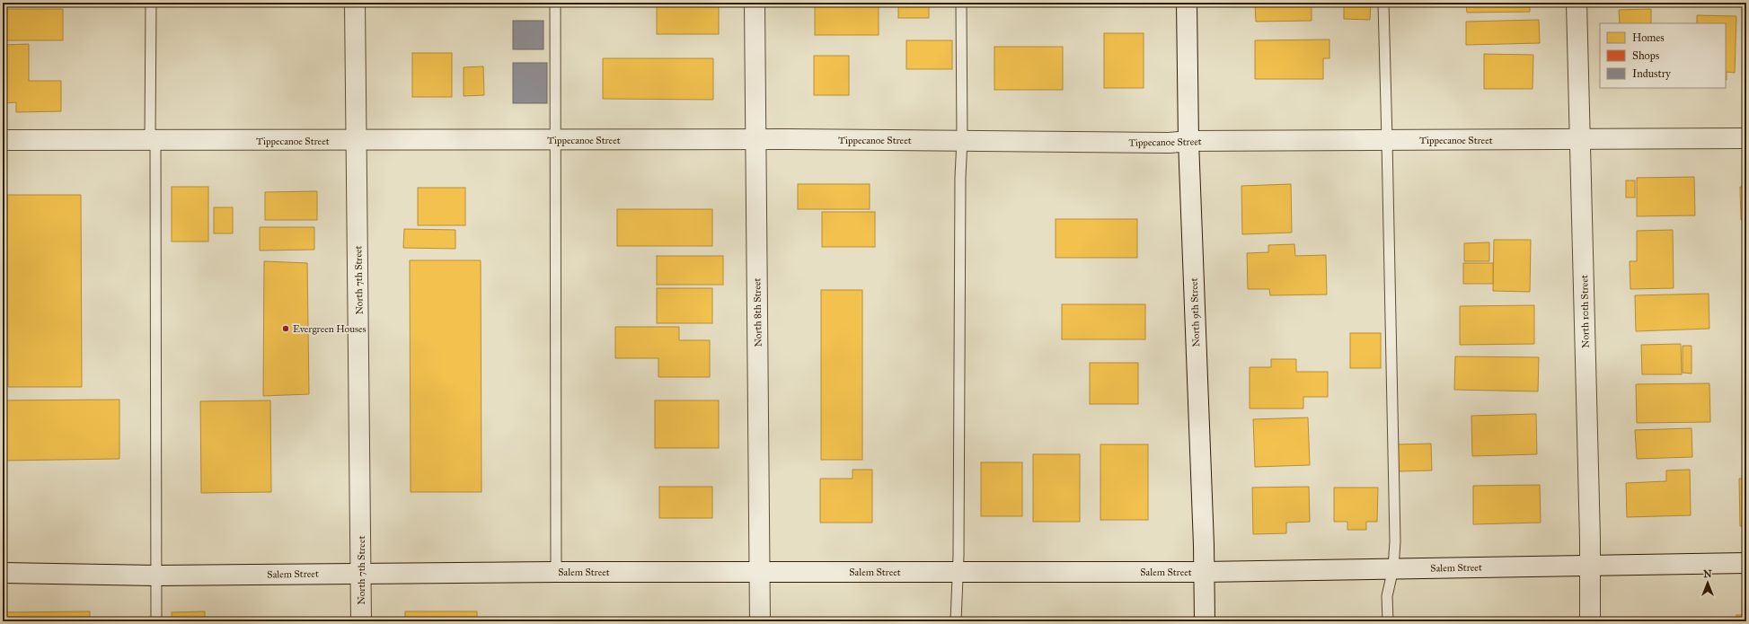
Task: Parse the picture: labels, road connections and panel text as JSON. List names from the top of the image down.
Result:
{
  "streets": {
    "street": [
      "Tippecanoe Street",
      "North 7th Street",
      "North 10th Street",
      "North 8th Street",
      "North 9th Street",
      "Salem Street"
    ]
  },
  "crossings": [
    ["Tippecanoe Street", "North 7th Street"],
    ["Tippecanoe Street", "North 10th Street"],
    ["Tippecanoe Street", "North 8th Street"],
    ["Tippecanoe Street", "North 9th Street"],
    ["North 7th Street", "Salem Street"],
    ["North 10th Street", "Salem Street"],
    ["North 8th Street", "Salem Street"],
    ["North 9th Street", "Salem Street"]
  ],
  "places": ["Evergreen Houses"],
  "legend": ["Homes", "Shops", "Industry"],
  "north": "top"
}
